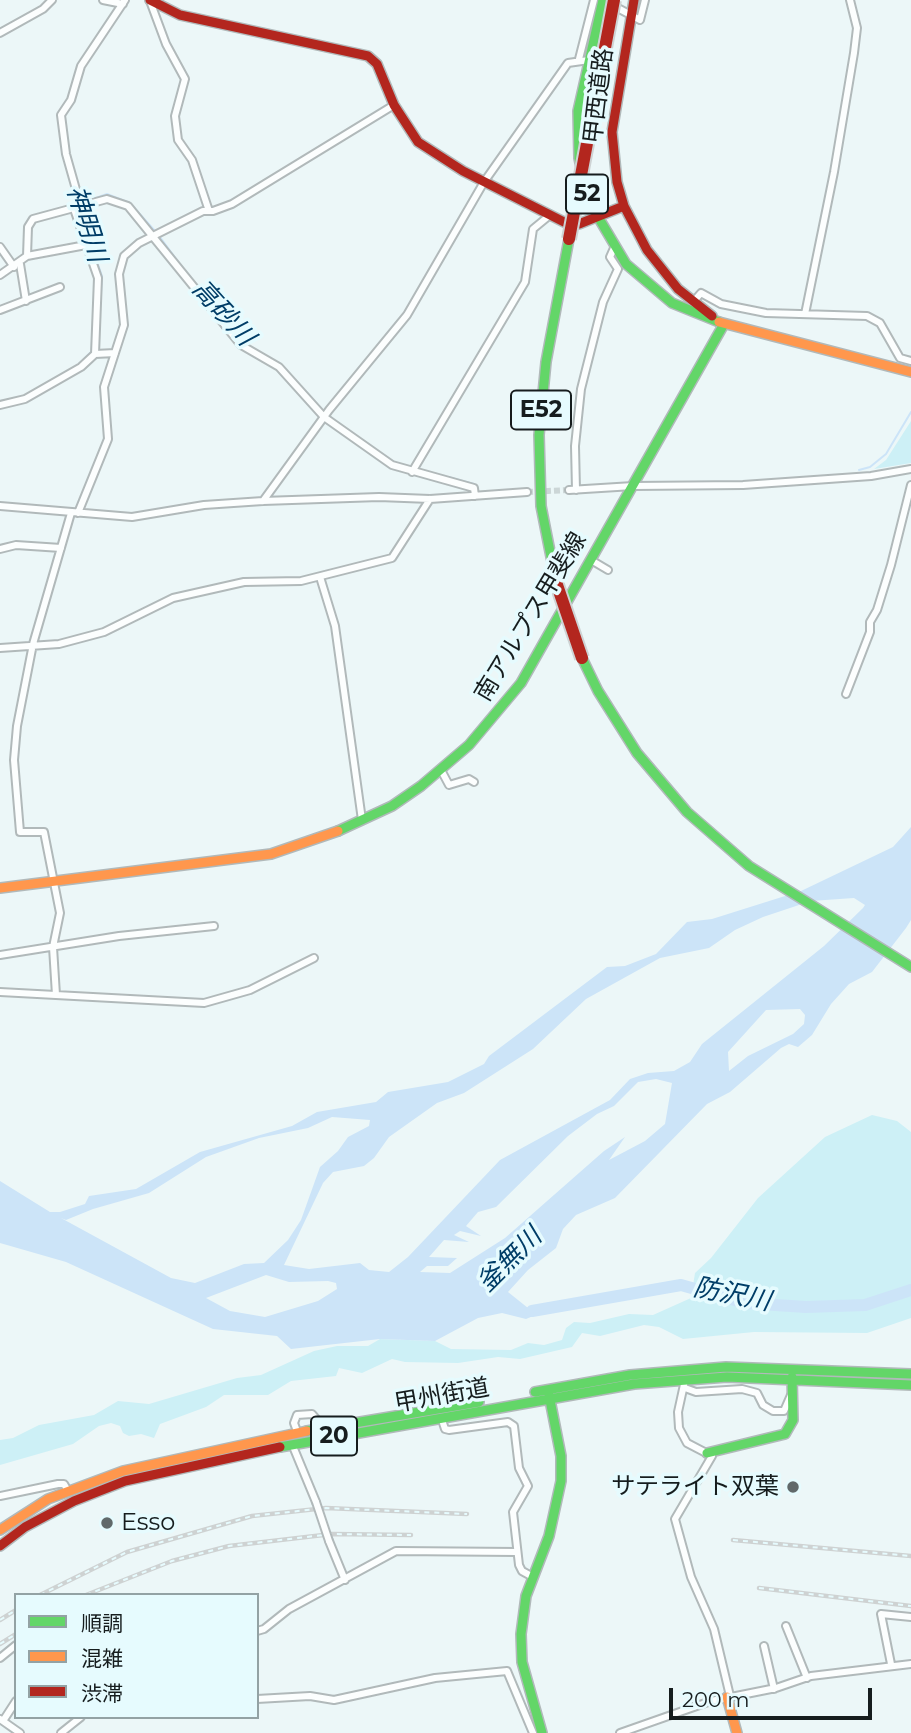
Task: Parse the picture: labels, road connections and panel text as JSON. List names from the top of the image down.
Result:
{
  "streets": {
    "main road": [
      "甲西道路",
      "52",
      "E52",
      "南アルプス甲斐線",
      "甲州街道",
      "20"
    ]
  },
  "crossings": [
    ["甲西道路", "南アルプス甲斐線"]
  ],
  "water": [
    "神明川",
    "高砂川",
    "釜無川",
    "防沢川"
  ],
  "places": ["サテライト双葉", "Esso"],
  "legend": ["順調", "混雑", "渋滞"],
  "scale_bar": "200 m"
}
